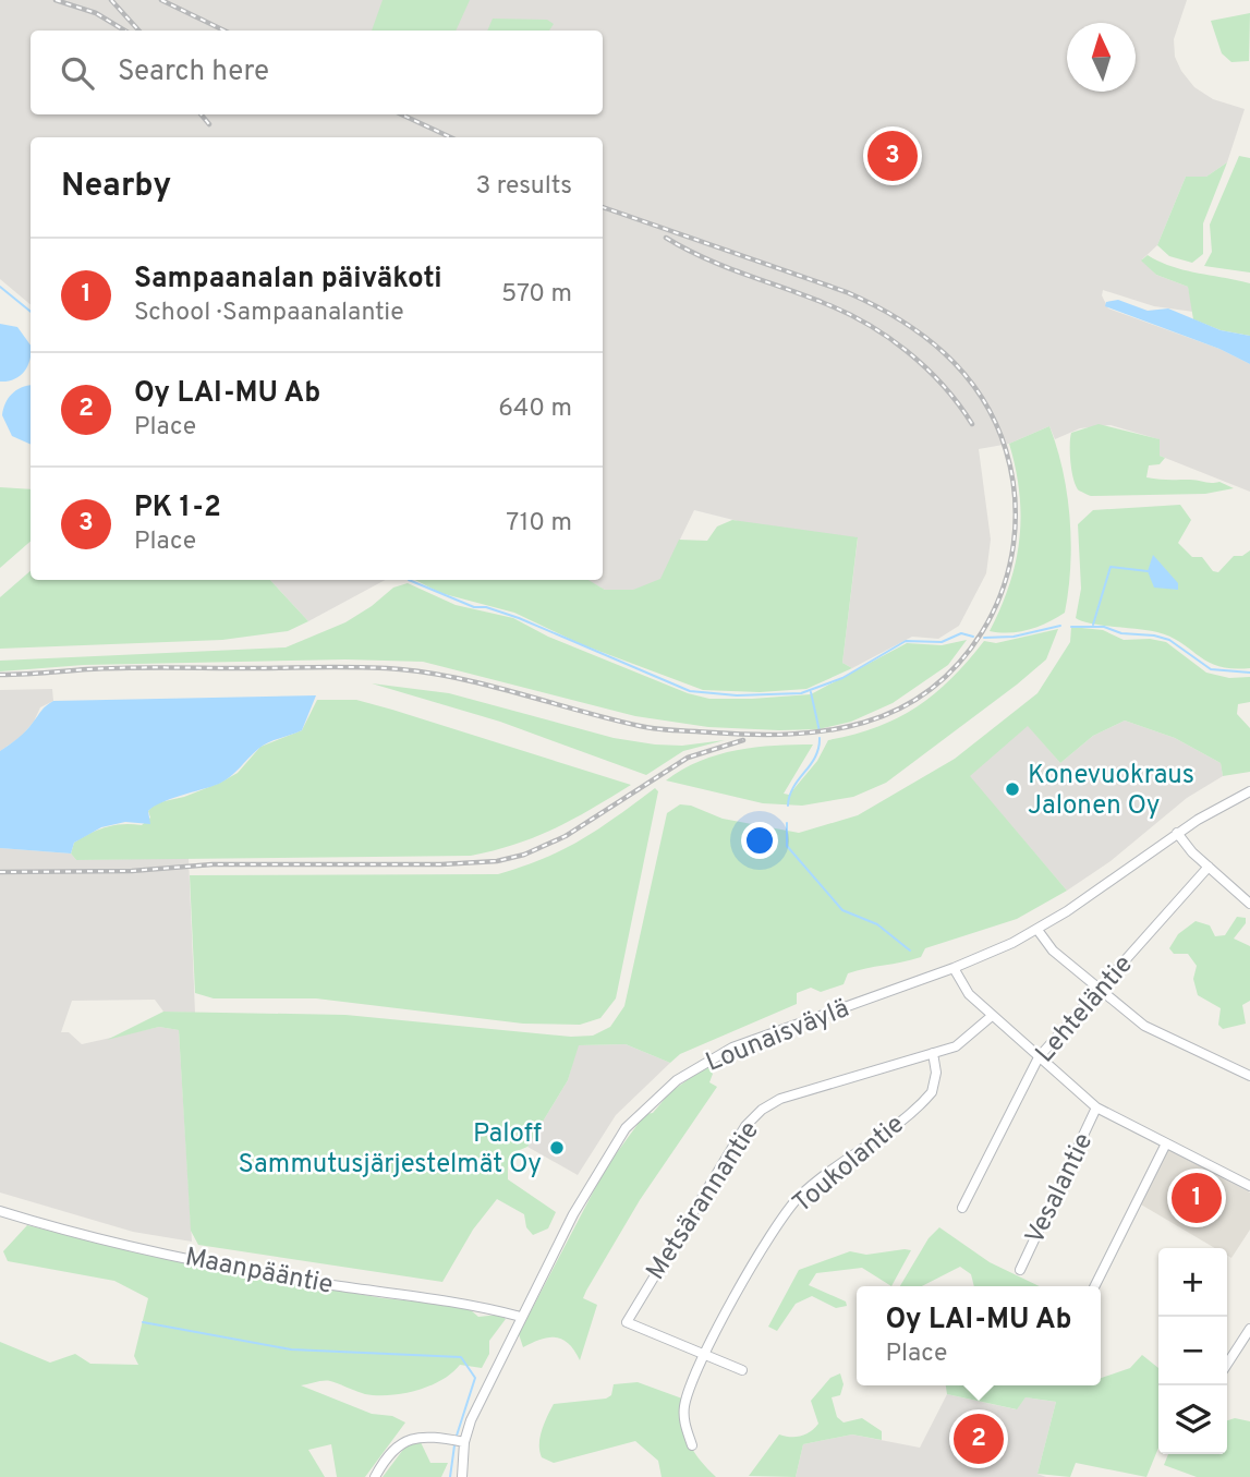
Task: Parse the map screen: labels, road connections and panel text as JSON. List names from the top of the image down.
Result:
{
  "streets": {
    "street": [
      "Lehteläntie",
      "Lounaisväylä",
      "Toukolantie",
      "Vesalantie",
      "Metsärannantie",
      "Maanpääntie"
    ]
  },
  "crossings": [
    ["Lounaisväylä", "Maanpääntie"],
    ["Toukolantie", "Metsärannantie"]
  ],
  "places": ["Konevuokraus Jalonen Oy", "Paloff Sammutusjärjestelmät Oy"],
  "north": "top",
  "page": {
    "search": "Search here",
    "pins": ["3", "1", "2"],
    "heading": ["Nearby", "3 results"],
    "list": [
      {
        "mark": "1",
        "name": "Sampaanalan päiväkoti",
        "note": "School · Sampaanalantie",
        "value": "570 m"
      },
      {
        "mark": "2",
        "name": "Oy LAI-MU Ab",
        "note": "Place",
        "value": "640 m"
      },
      {
        "mark": "3",
        "name": "PK 1-2",
        "note": "Place",
        "value": "710 m"
      }
    ],
    "map_buttons": ["+", "−"],
    "popup": ["Oy LAI-MU Ab", "Place"]
  }
}
